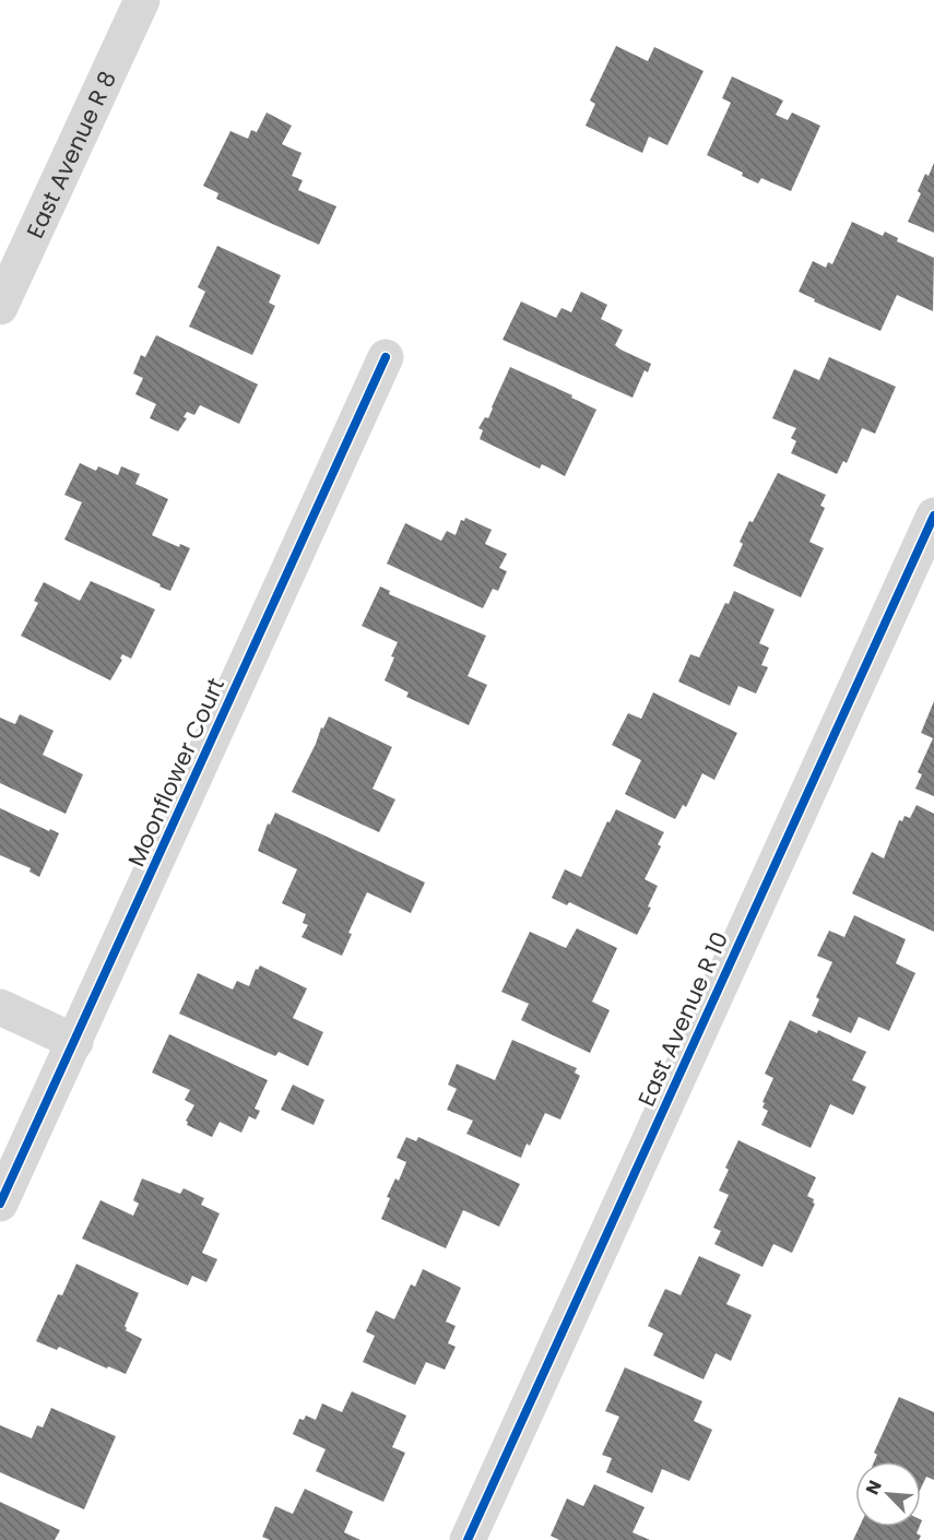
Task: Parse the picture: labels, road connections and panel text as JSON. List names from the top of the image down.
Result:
{
  "streets": {
    "street": ["East Avenue R 8", "Moonflower Court", "East Avenue R 10"]
  },
  "north": "top left"
}
